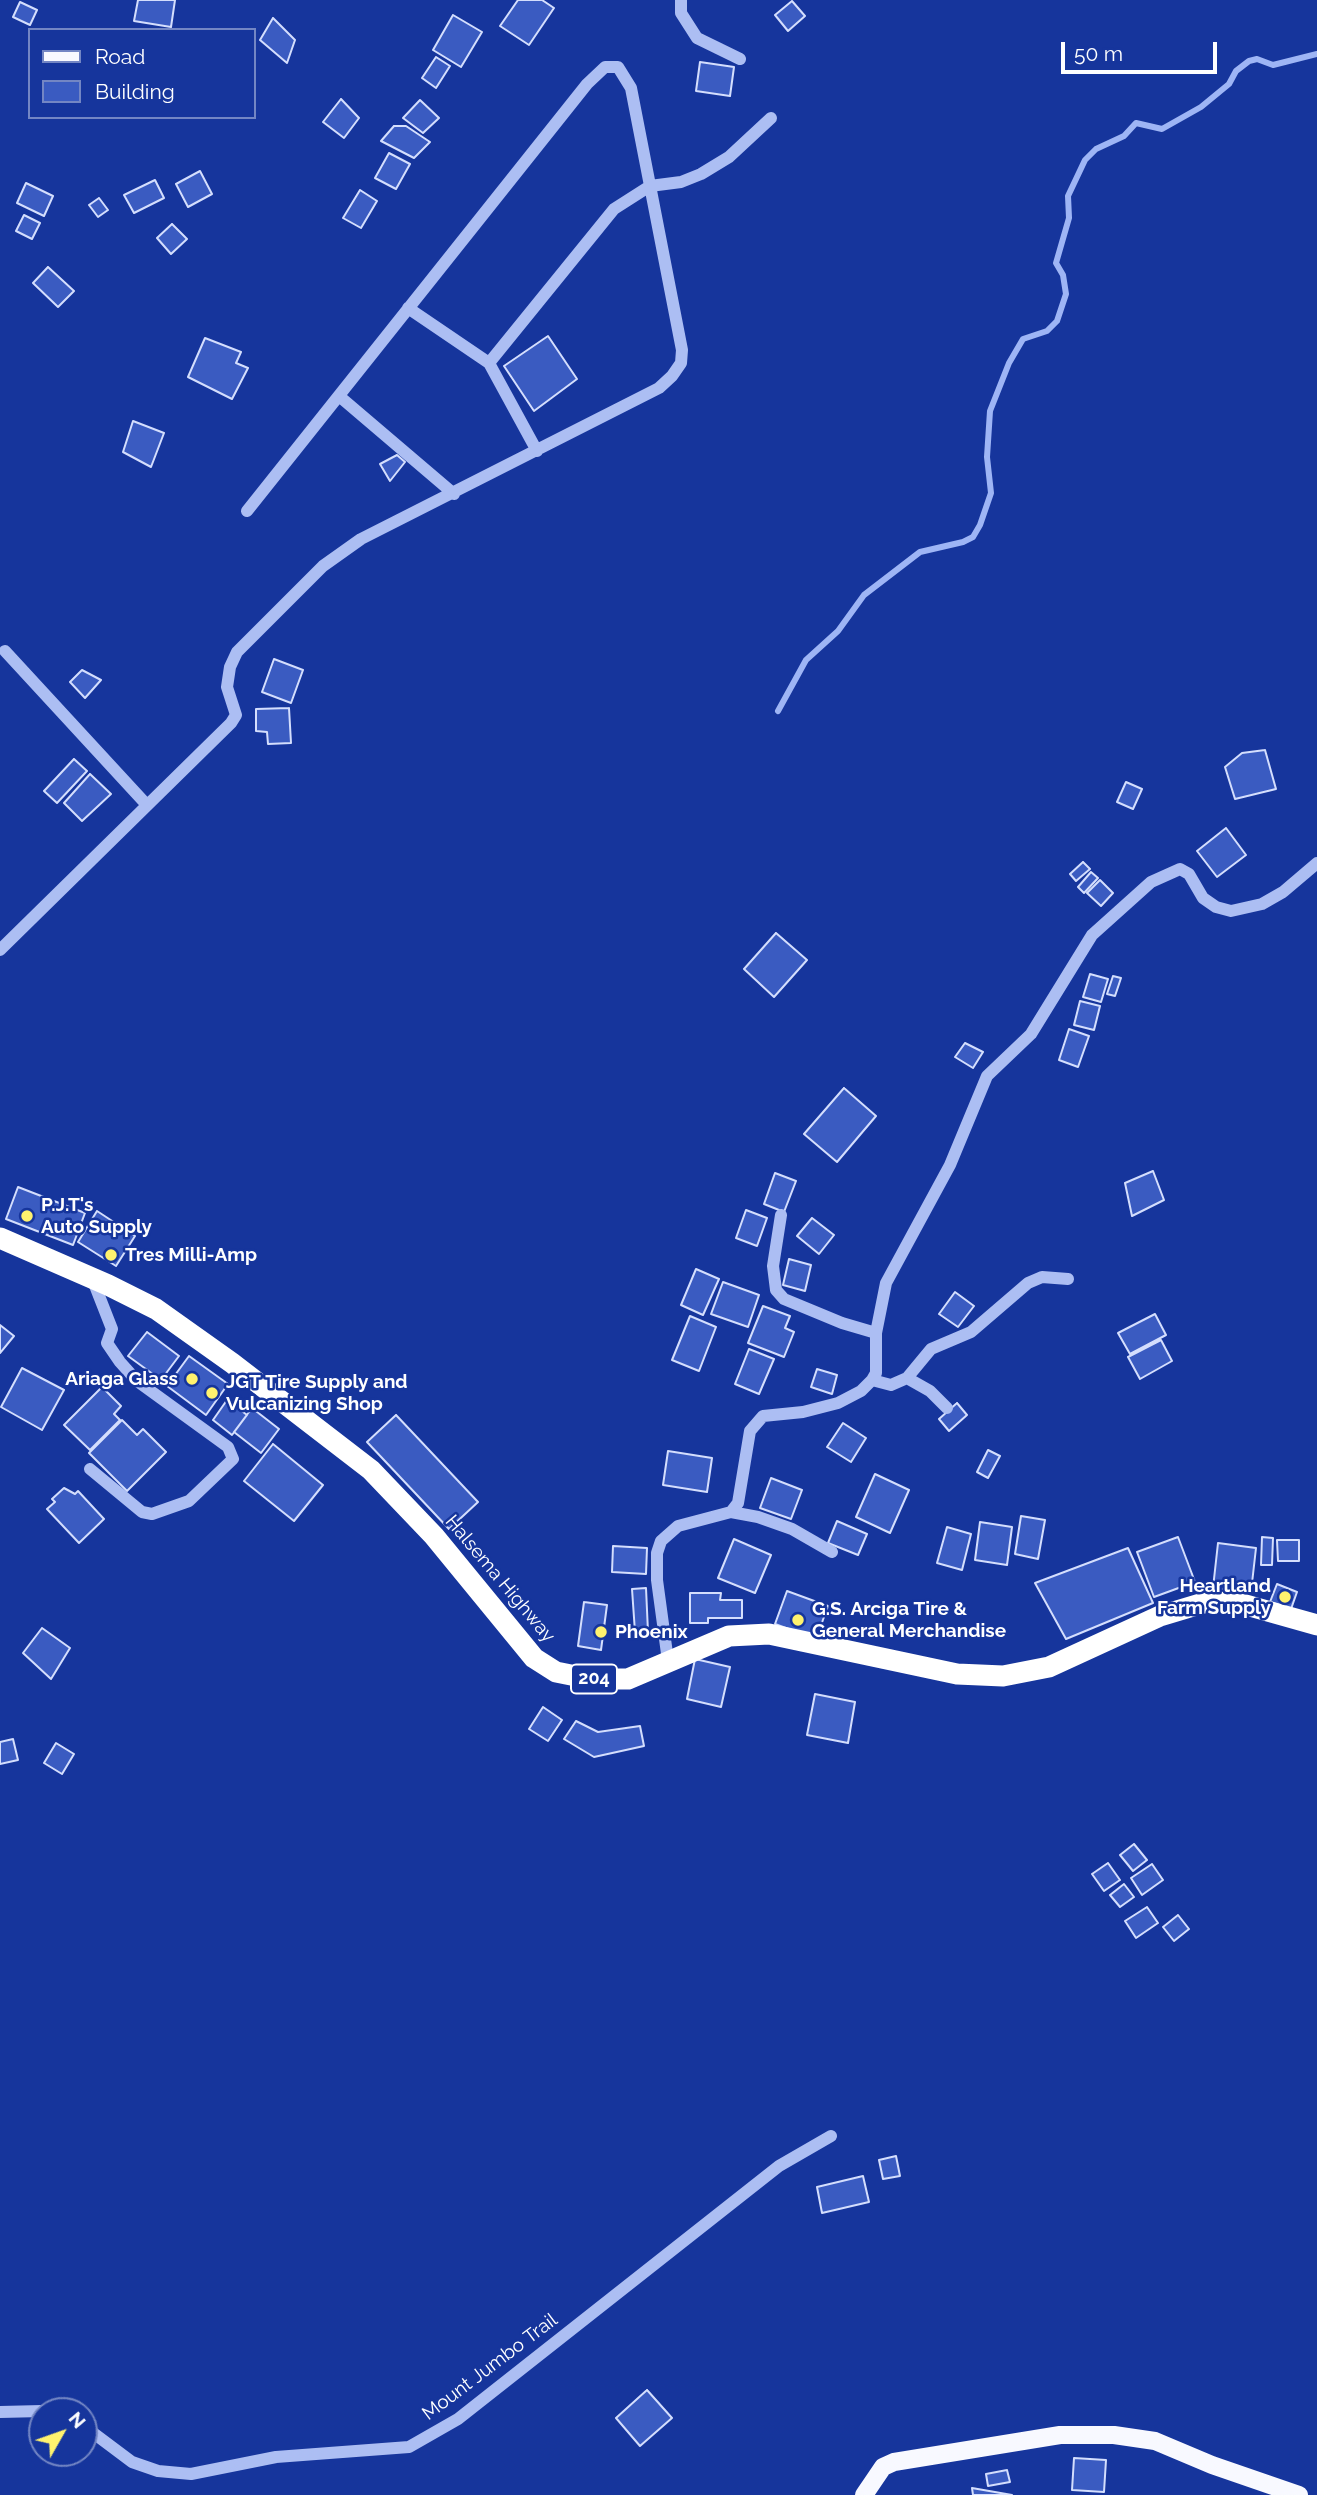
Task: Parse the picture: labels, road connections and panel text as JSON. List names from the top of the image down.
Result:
{
  "streets": {
    "highway": ["Halsema Highway", "204"],
    "street": ["Mount Jumbo Trail"]
  },
  "places": [
    "P.J.T's Auto Supply",
    "Tres Milli-Amp",
    "Ariaga Glass",
    "JGT Tire Supply and Vulcanizing Shop",
    "Heartland Farm Supply",
    "G.S. Arciga Tire & General Merchandise",
    "Phoenix"
  ],
  "legend": ["Road", "Building"],
  "scale_bar": "50 m",
  "north": "top right"
}
